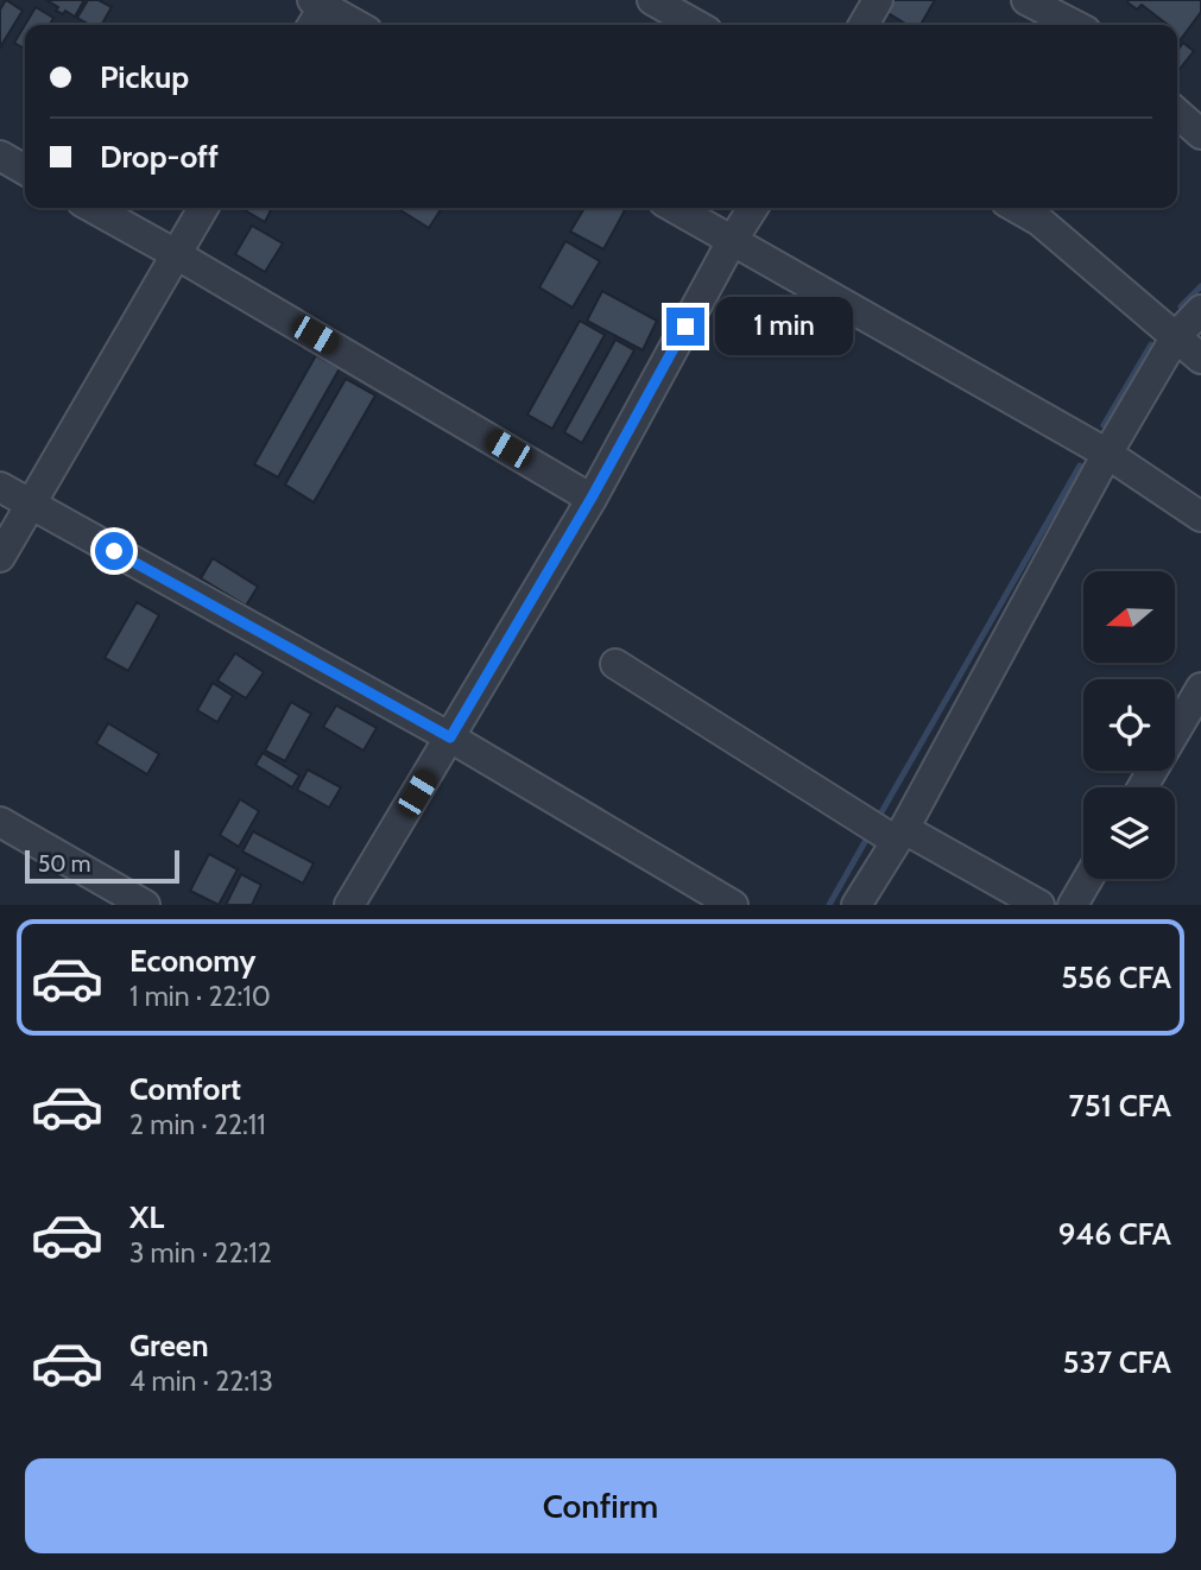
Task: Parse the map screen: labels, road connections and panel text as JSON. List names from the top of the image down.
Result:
{
  "scale_bar": "50 m",
  "north": "left",
  "page": {
    "banner": ["Pickup", "Drop-off"],
    "bubble": "1 min",
    "scale": "50 m",
    "list": [
      {
        "name": "Economy",
        "note": "1 min · 22:10",
        "value": "556 CFA"
      },
      {
        "name": "Comfort",
        "note": "2 min · 22:11",
        "value": "751 CFA"
      },
      {
        "name": "XL",
        "note": "3 min · 22:12",
        "value": "946 CFA"
      },
      {
        "name": "Green",
        "note": "4 min · 22:13",
        "value": "537 CFA"
      }
    ],
    "buttons": "Confirm"
  }
}
